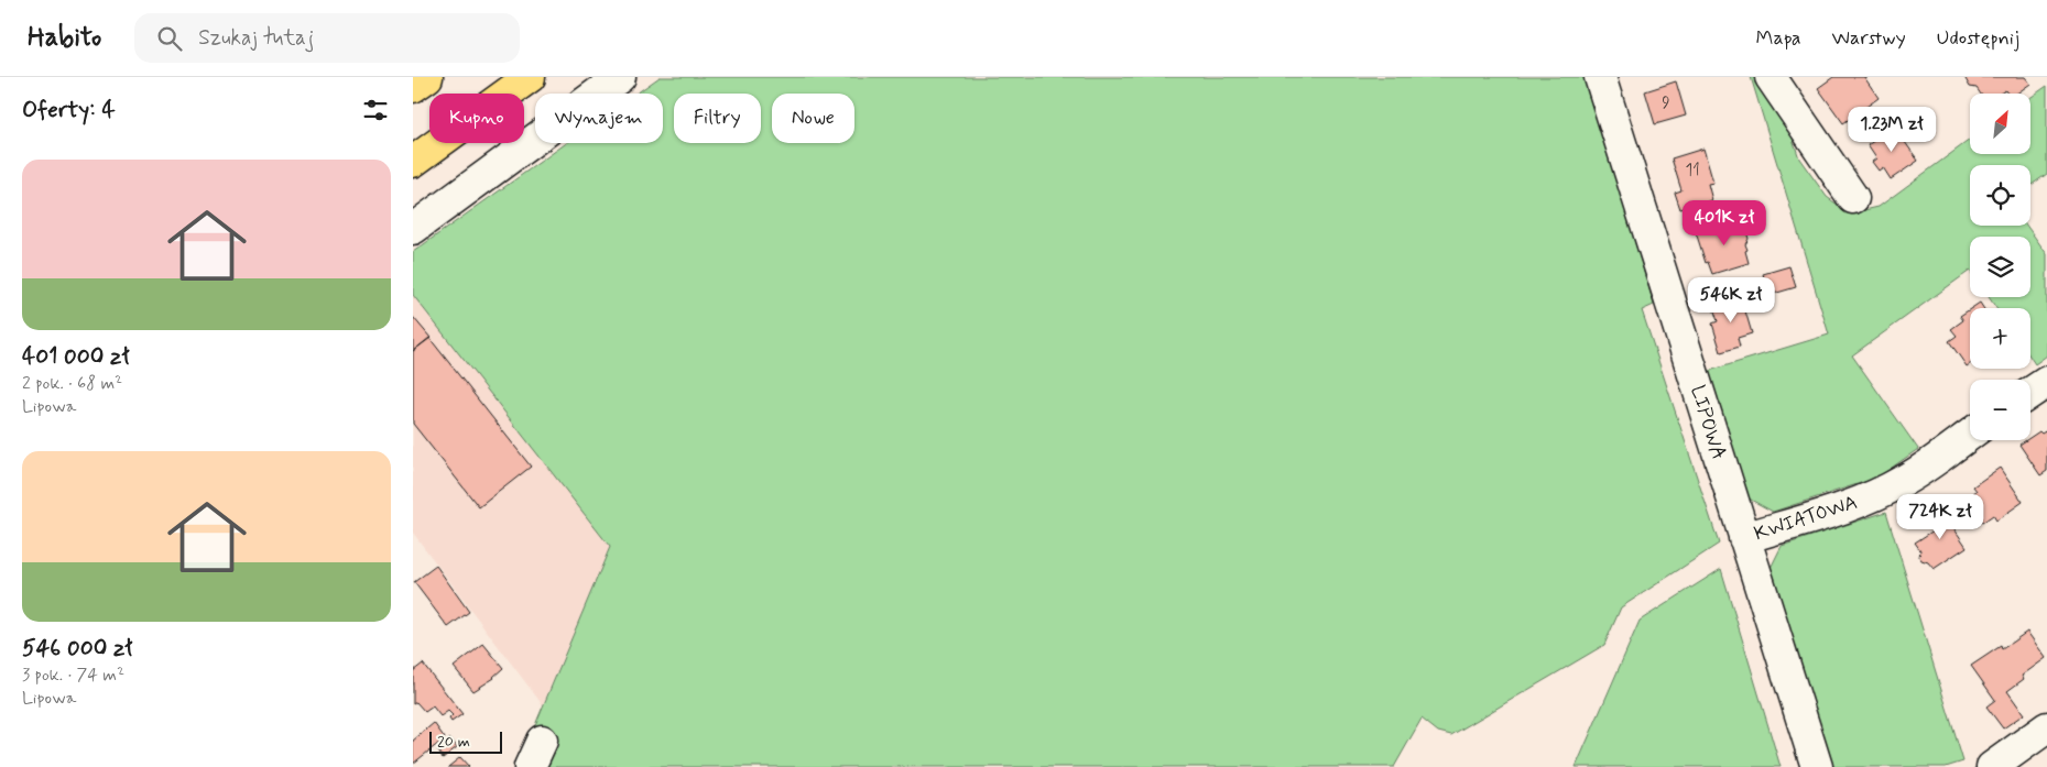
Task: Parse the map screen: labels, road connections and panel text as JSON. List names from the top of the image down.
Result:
{
  "streets": {
    "street": ["LIPOWA", "KWIATOWA"]
  },
  "crossings": [
    ["LIPOWA", "KWIATOWA"]
  ],
  "house_numbers": ["9", "11"],
  "scale_bar": "20 m",
  "north": "top right",
  "page": {
    "header": "Habito",
    "search": "Szukaj tutaj",
    "nav": ["Mapa", "Warstwy", "Udostępnij"],
    "heading": "Oferty: 4",
    "map_buttons": ["+", "−"],
    "chip": [
      "Kupno",
      "Wynajem",
      "Filtry",
      "Nowe"
    ],
    "price": [
      "1.23M zł",
      "401K zł",
      "546K zł",
      "724K zł"
    ],
    "list": [
      {
        "name": "401 000 zł",
        "note": "2 pok. · 68 m² · Lipowa"
      },
      {
        "name": "546 000 zł",
        "note": "3 pok. · 74 m² · Lipowa"
      }
    ],
    "scale": "20 m"
  }
}
